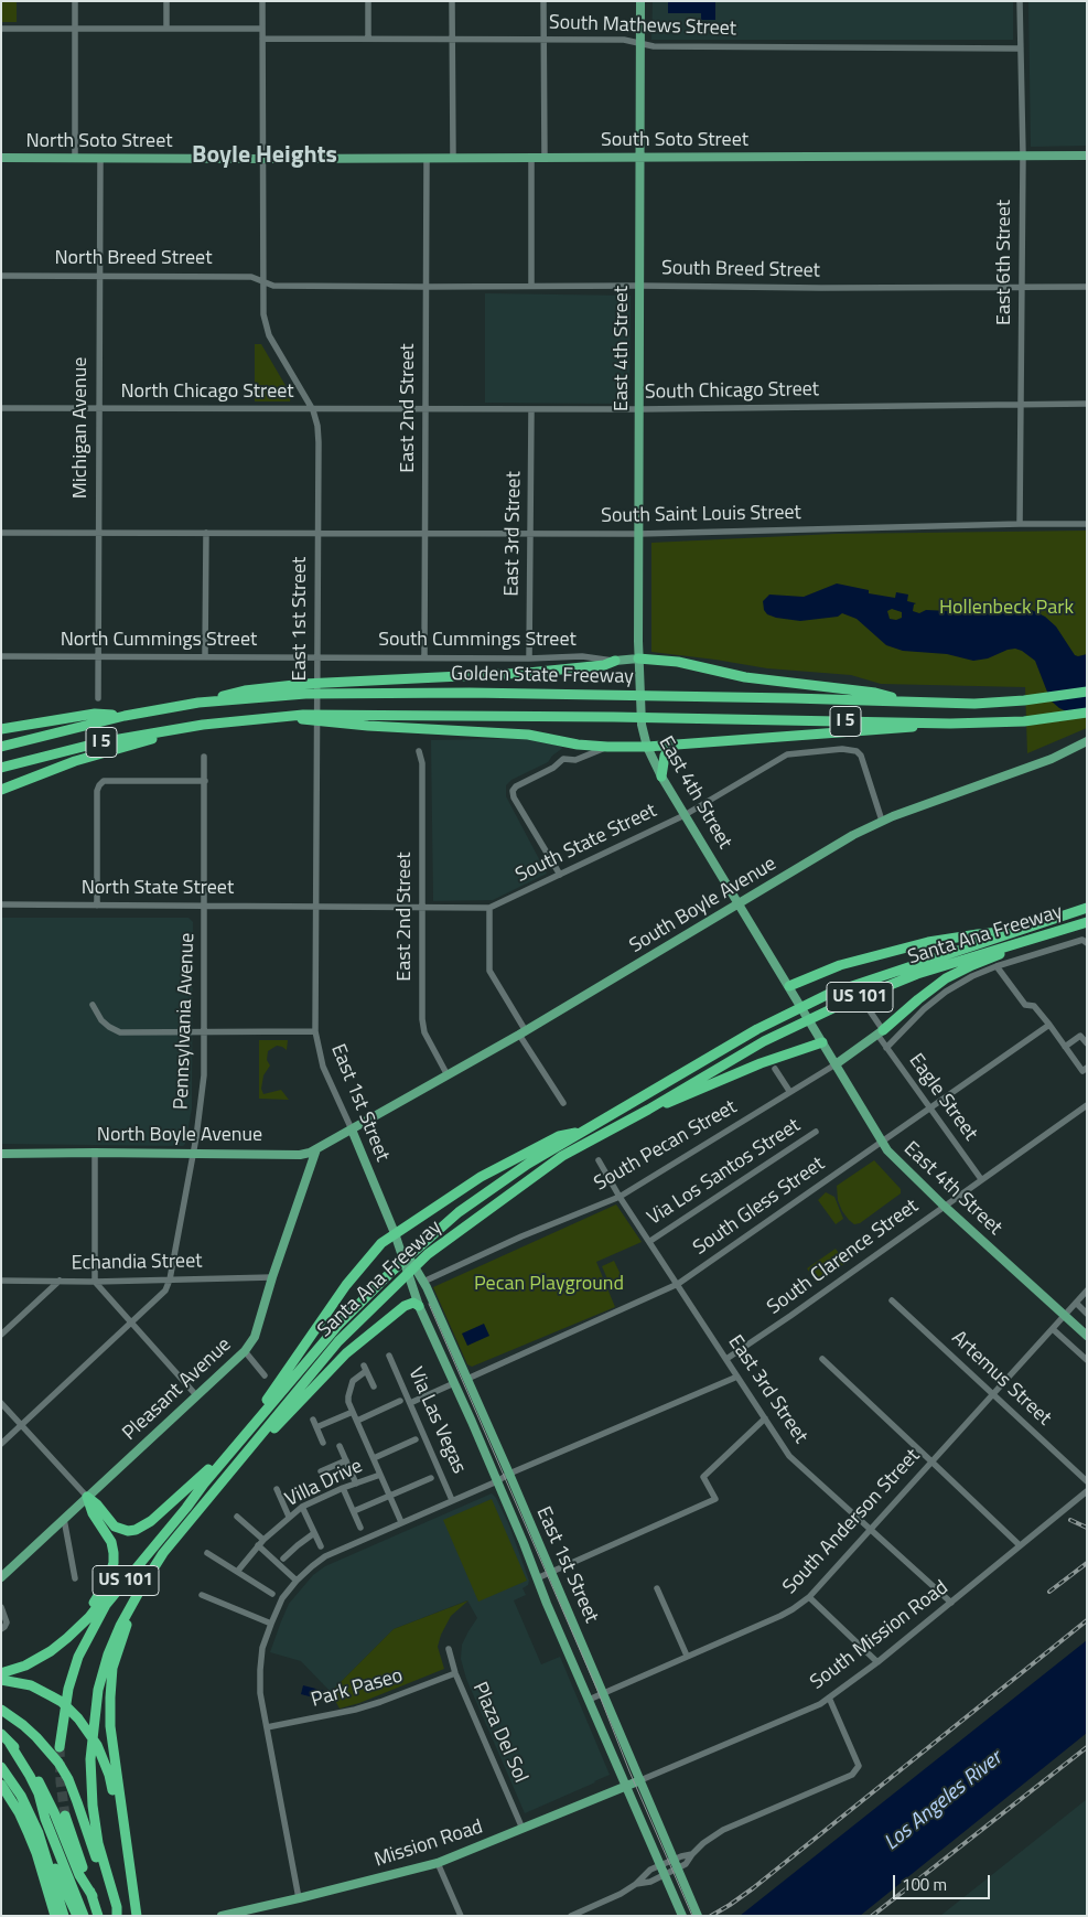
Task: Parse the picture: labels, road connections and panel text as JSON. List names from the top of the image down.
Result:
{
  "streets": {
    "highway": [
      "Golden State Freeway",
      "I 5",
      "Santa Ana Freeway",
      "US 101"
    ],
    "main road": [
      "South Soto Street",
      "North Soto Street",
      "East 4th Street",
      "East 1st Street",
      "South Cummings Street",
      "South Boyle Avenue",
      "North Boyle Avenue",
      "South Pecan Street",
      "Pleasant Avenue",
      "Mission Road"
    ],
    "street": [
      "South Mathews Street",
      "North Breed Street",
      "East 6th Street",
      "South Breed Street",
      "South Chicago Street",
      "North Chicago Street",
      "East 2nd Street",
      "Michigan Avenue",
      "South Saint Louis Street",
      "East 3rd Street",
      "North Cummings Street",
      "South State Street",
      "North State Street",
      "Pennsylvania Avenue",
      "Eagle Street",
      "Via Los Santos Street",
      "South Gless Street",
      "South Clarence Street",
      "Echandia Street",
      "Artemus Street",
      "Via Las Vegas",
      "Villa Drive",
      "South Anderson Street",
      "South Mission Road",
      "Park Paseo",
      "Plaza Del Sol"
    ]
  },
  "crossings": [
    ["South Mathews Street", "East 6th Street"],
    ["South Mathews Street", "East 4th Street"],
    ["South Mathews Street", "East 1st Street"],
    ["South Soto Street", "North Soto Street"],
    ["South Soto Street", "East 6th Street"],
    ["South Soto Street", "East 4th Street"],
    ["South Soto Street", "East 2nd Street"],
    ["South Soto Street", "East 1st Street"],
    ["North Soto Street", "Michigan Avenue"],
    ["North Soto Street", "East 1st Street"],
    ["North Breed Street", "South Breed Street"],
    ["North Breed Street", "Michigan Avenue"],
    ["North Breed Street", "East 1st Street"],
    ["East 6th Street", "South Breed Street"],
    ["East 6th Street", "South Chicago Street"],
    ["East 6th Street", "South Saint Louis Street"],
    ["South Breed Street", "East 4th Street"],
    ["South Breed Street", "East 2nd Street"],
    ["South Breed Street", "East 1st Street"],
    ["East 4th Street", "South Chicago Street"],
    ["East 4th Street", "South Saint Louis Street"],
    ["East 4th Street", "South Cummings Street"],
    ["East 4th Street", "South State Street"],
    ["East 4th Street", "South Boyle Avenue"],
    ["East 4th Street", "South Pecan Street"],
    ["East 4th Street", "South Gless Street"],
    ["East 4th Street", "South Clarence Street"],
    ["East 4th Street", "South Anderson Street"],
    ["South Chicago Street", "North Chicago Street"],
    ["South Chicago Street", "East 2nd Street"],
    ["South Chicago Street", "East 3rd Street"],
    ["South Chicago Street", "East 1st Street"],
    ["North Chicago Street", "Michigan Avenue"],
    ["North Chicago Street", "East 1st Street"],
    ["East 2nd Street", "South Saint Louis Street"],
    ["East 2nd Street", "South Cummings Street"],
    ["East 2nd Street", "South State Street"],
    ["East 2nd Street", "South Boyle Avenue"],
    ["Michigan Avenue", "South Saint Louis Street"],
    ["Michigan Avenue", "North Cummings Street"],
    ["South Saint Louis Street", "East 3rd Street"],
    ["South Saint Louis Street", "East 1st Street"],
    ["East 3rd Street", "South Cummings Street"],
    ["East 3rd Street", "South Pecan Street"],
    ["East 3rd Street", "Via Los Santos Street"],
    ["East 3rd Street", "South Gless Street"],
    ["East 3rd Street", "South Clarence Street"],
    ["East 3rd Street", "South Anderson Street"],
    ["East 3rd Street", "South Mission Road"],
    ["East 1st Street", "North Cummings Street"],
    ["East 1st Street", "South Cummings Street"],
    ["East 1st Street", "South State Street"],
    ["East 1st Street", "North State Street"],
    ["East 1st Street", "South Boyle Avenue"],
    ["East 1st Street", "North Boyle Avenue"],
    ["East 1st Street", "South Pecan Street"],
    ["East 1st Street", "South Gless Street"],
    ["East 1st Street", "South Anderson Street"],
    ["East 1st Street", "South Mission Road"],
    ["East 1st Street", "Mission Road"],
    ["North Cummings Street", "South Cummings Street"],
    ["South State Street", "North State Street"],
    ["South State Street", "South Boyle Avenue"],
    ["North State Street", "Pennsylvania Avenue"],
    ["South Boyle Avenue", "North Boyle Avenue"],
    ["Pennsylvania Avenue", "North Boyle Avenue"],
    ["Pennsylvania Avenue", "Echandia Street"],
    ["Eagle Street", "South Pecan Street"],
    ["Eagle Street", "South Gless Street"],
    ["Eagle Street", "South Clarence Street"],
    ["North Boyle Avenue", "Pleasant Avenue"],
    ["Echandia Street", "Pleasant Avenue"],
    ["Artemus Street", "South Anderson Street"],
    ["South Mission Road", "Mission Road"],
    ["Park Paseo", "Plaza Del Sol"],
    ["Plaza Del Sol", "Mission Road"]
  ],
  "districts": ["Boyle Heights"],
  "water": ["Los Angeles River"],
  "parks": ["Hollenbeck Park", "Pecan Playground"],
  "scale_bar": "100 m"
}
